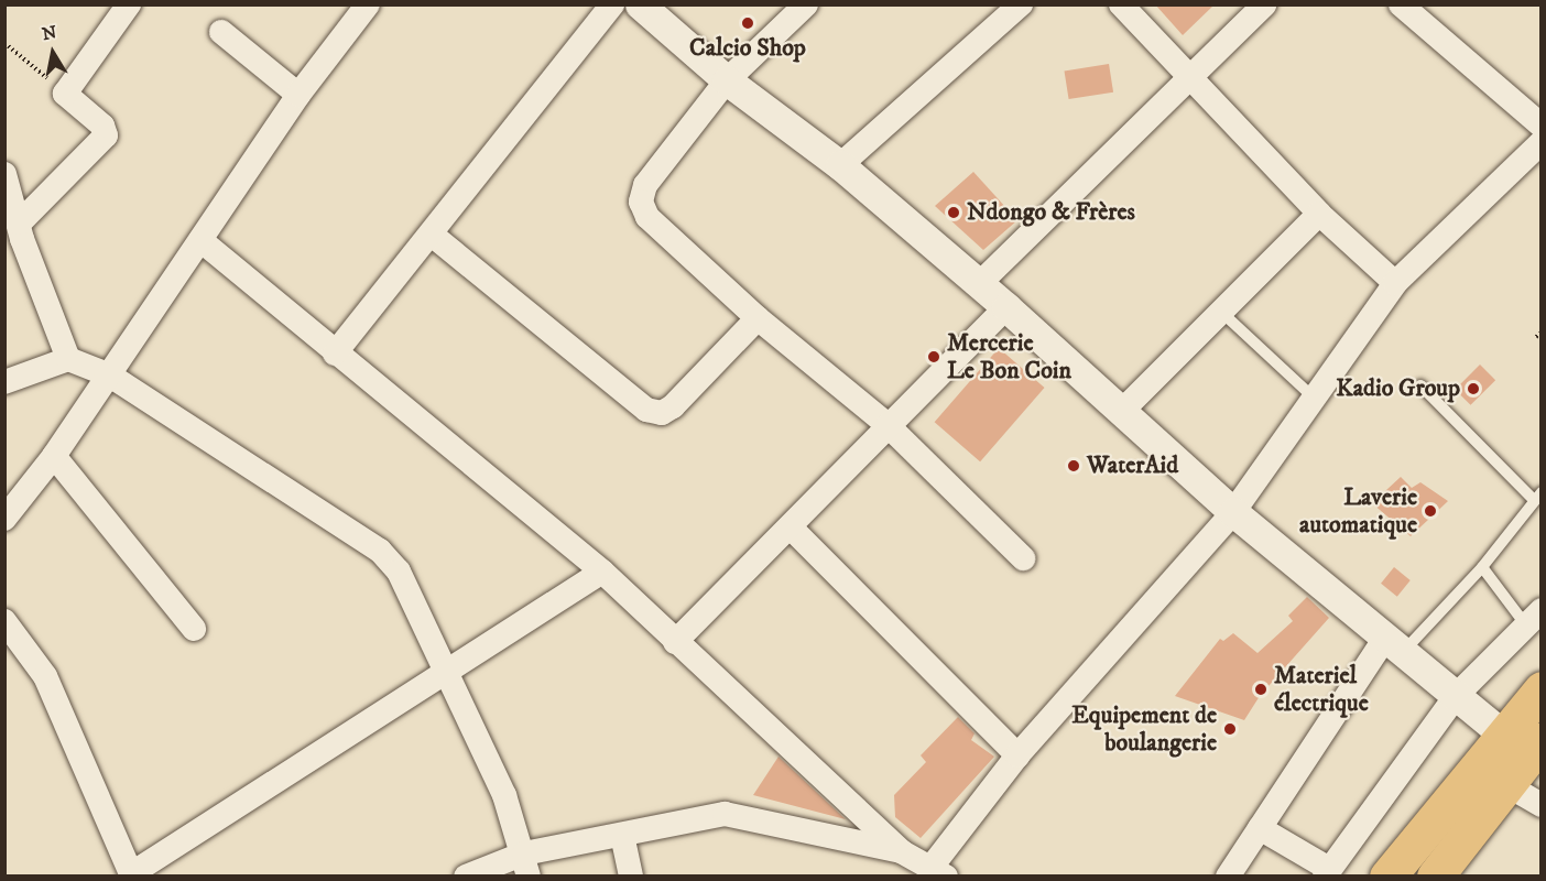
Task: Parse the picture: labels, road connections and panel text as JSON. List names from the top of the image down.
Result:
{
  "places": [
    "Calcio Shop",
    "Ndongo & Frères",
    "Mercerie Le Bon Coin",
    "Kadio Group",
    "WaterAid",
    "Laverie automatique",
    "Materiel électrique",
    "Equipement de boulangerie"
  ],
  "north": "top"
}
